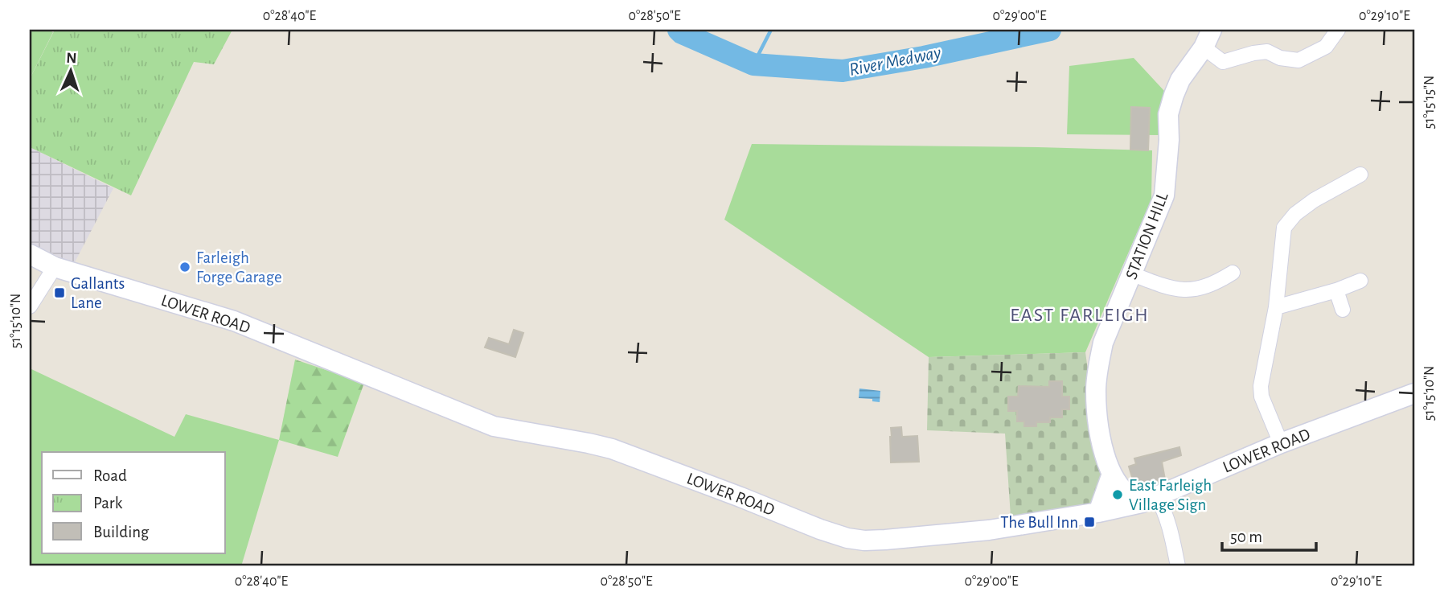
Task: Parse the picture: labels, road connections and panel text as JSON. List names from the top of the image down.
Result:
{
  "streets": {
    "main road": ["STATION HILL", "LOWER ROAD"]
  },
  "crossings": [
    ["STATION HILL", "LOWER ROAD"]
  ],
  "districts": ["EAST FARLEIGH"],
  "water": ["River Medway"],
  "places": {
    "other": ["Farleigh Forge Garage", "East Farleigh Village Sign"],
    "transit": ["Gallants Lane", "The Bull Inn"]
  },
  "legend": ["Road", "Park", "Building"],
  "scale_bar": "50 m",
  "north": "top",
  "coordinates": [
    "0°28'40\"E",
    "0°28'50\"E",
    "0°29'00\"E",
    "0°29'10\"E",
    "51°15'15\"N",
    "51°15'10\"N"
  ]
}
